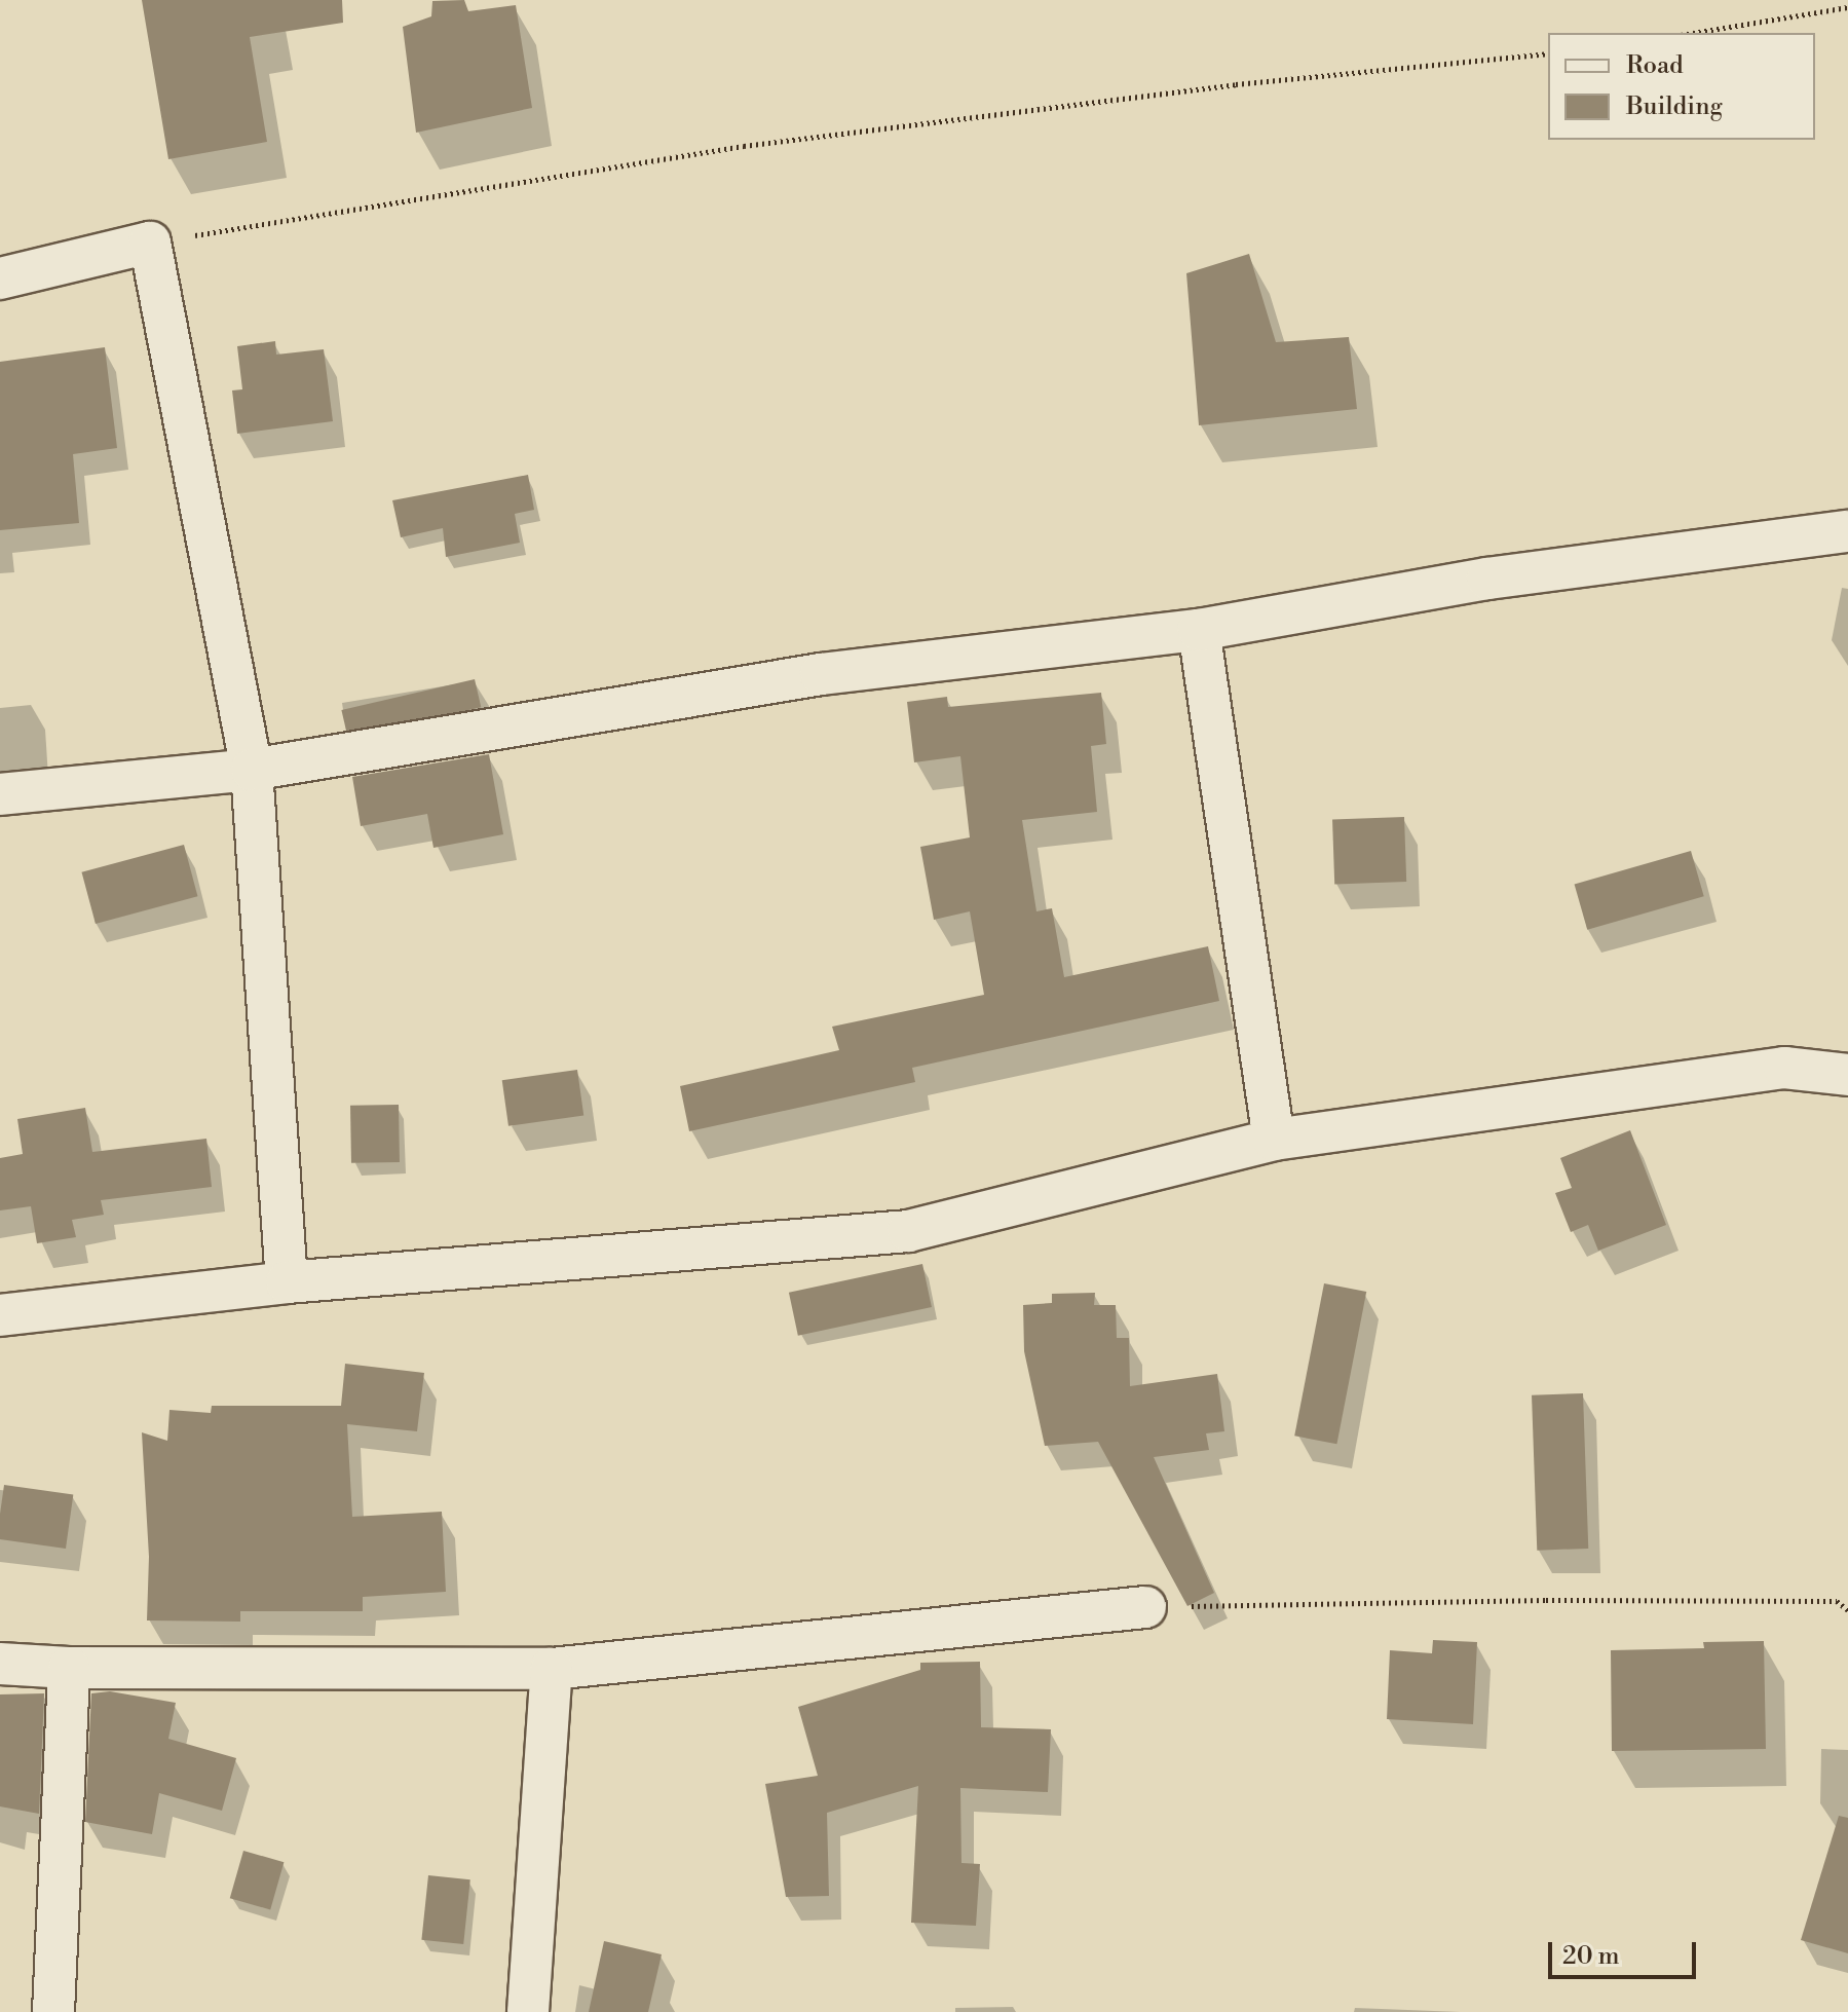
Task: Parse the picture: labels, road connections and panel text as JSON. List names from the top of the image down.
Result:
{
  "legend": ["Road", "Building"],
  "scale_bar": "20 m"
}
